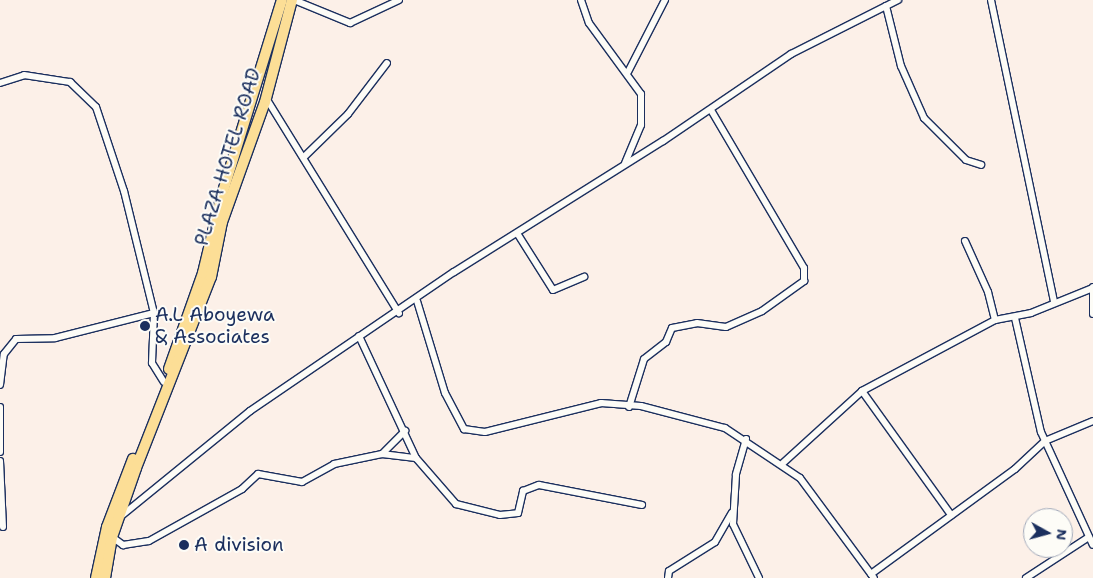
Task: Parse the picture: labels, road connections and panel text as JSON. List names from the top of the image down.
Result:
{
  "streets": {
    "main road": ["PLAZA HOTEL ROAD"]
  },
  "places": ["A.L Aboyewa & Associates", "A division"],
  "north": "right"
}
